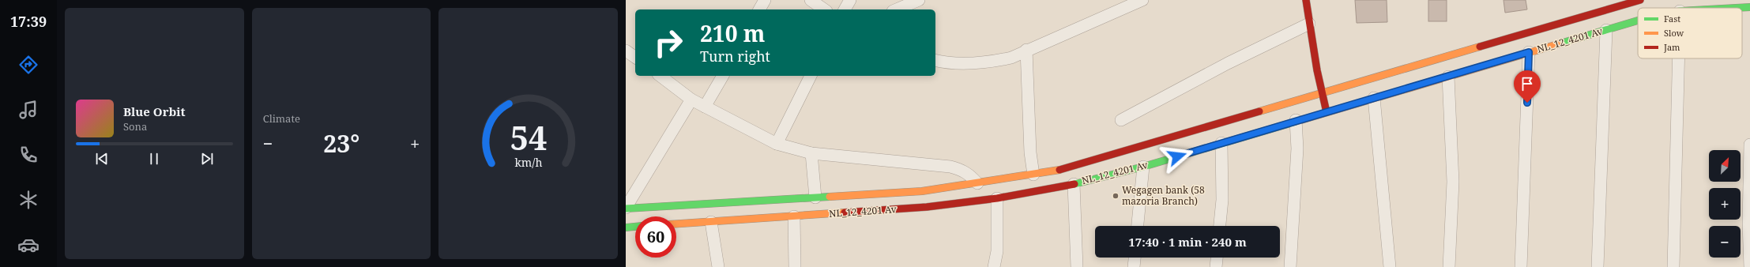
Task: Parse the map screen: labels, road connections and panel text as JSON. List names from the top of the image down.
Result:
{
  "streets": {
    "main road": ["NL_12_4201 Av"]
  },
  "places": ["Wegagen bank (58 mazoria Branch)"],
  "legend": ["Fast", "Slow", "Jam"],
  "north": "top right",
  "page": {
    "tabs": "17:39",
    "tile": "Climate",
    "turn": ["210 m", "Turn right"],
    "song": ["Blue Orbit", "Sona"],
    "heat": ["−", "23°", "+"],
    "map_buttons": ["+", "−"],
    "limit": "60",
    "trip": "17:40 · 1 min · 240 m",
    "gauge": ["54", "km/h"]
  }
}
